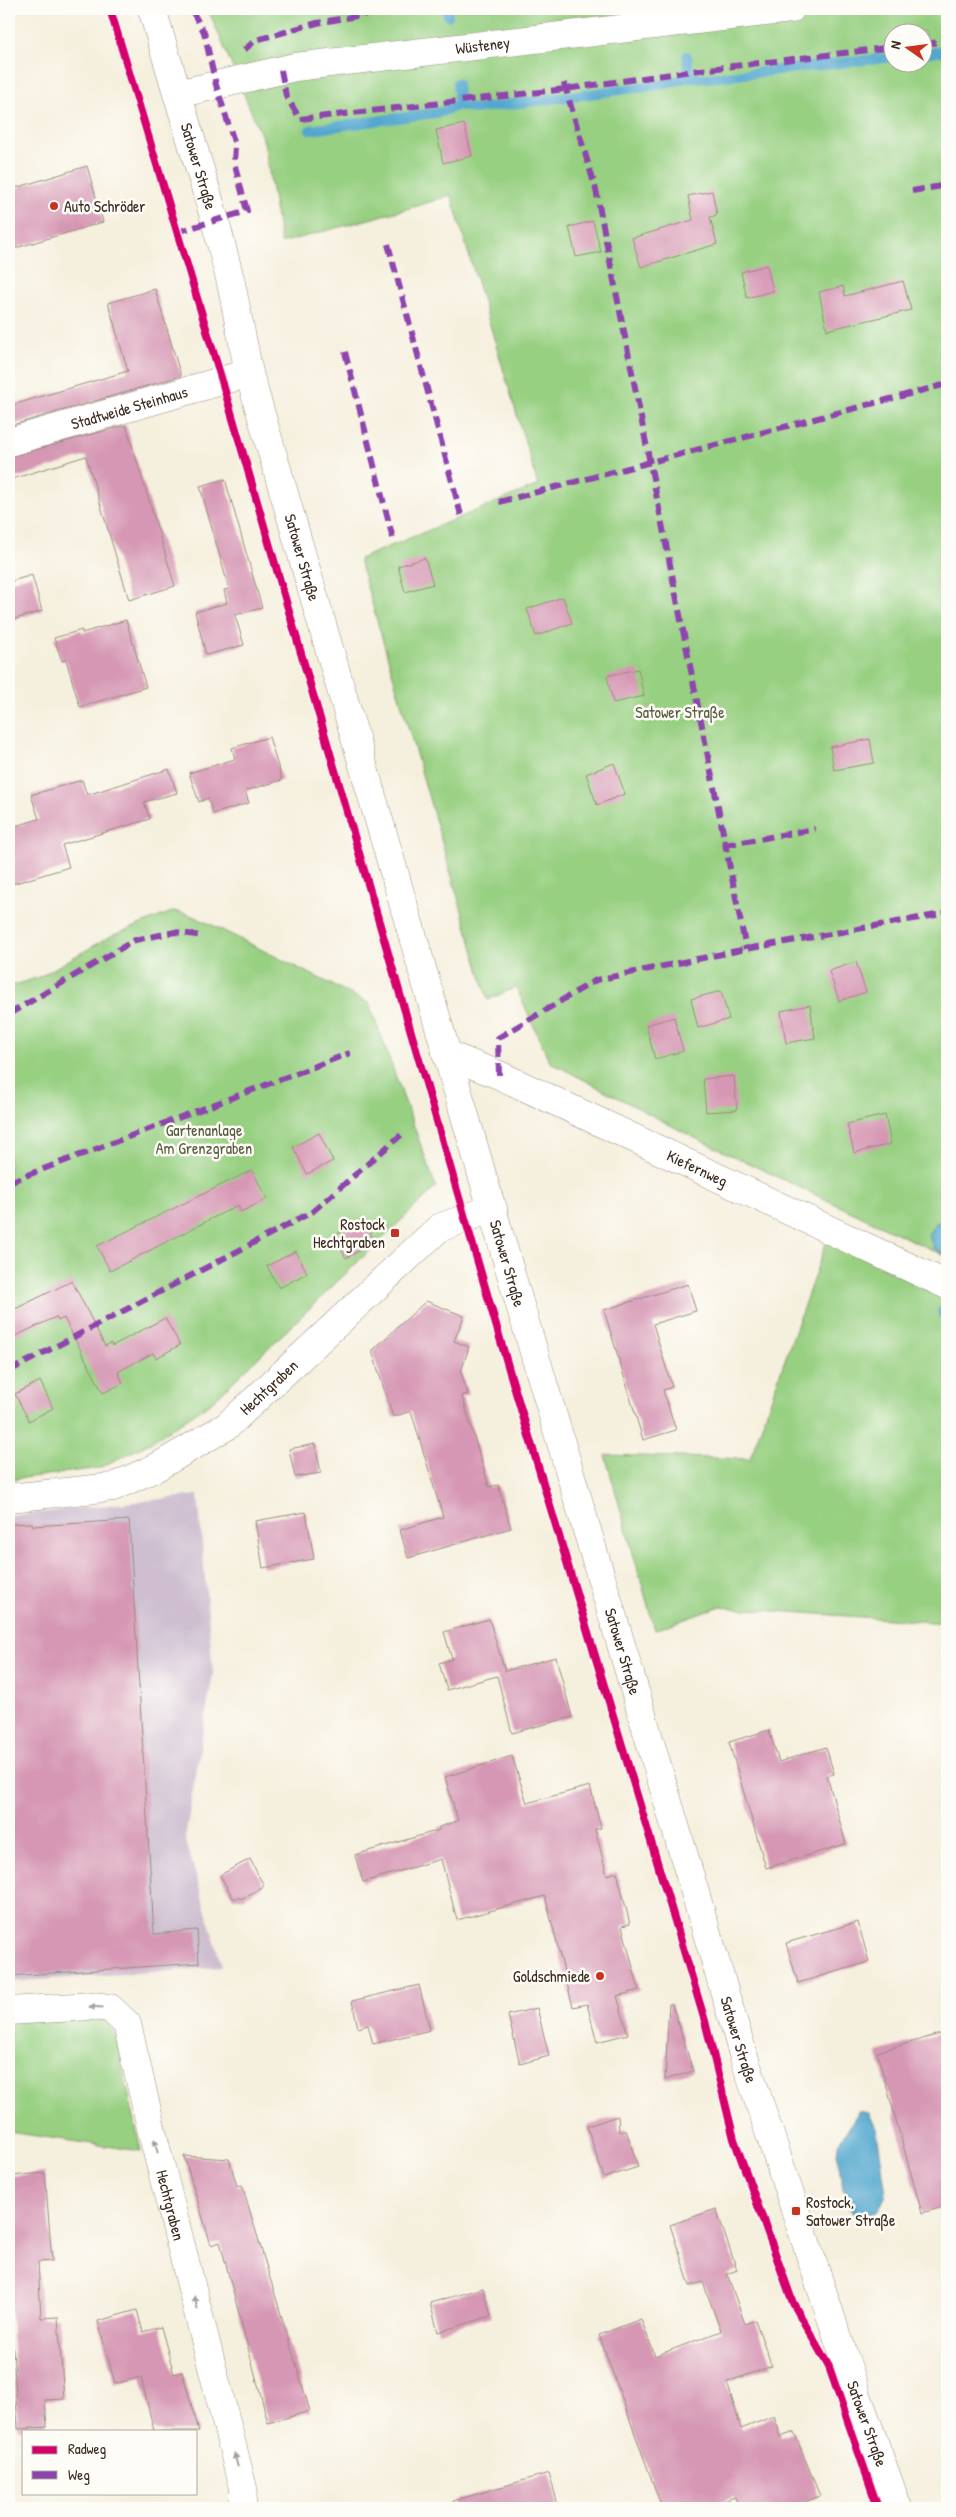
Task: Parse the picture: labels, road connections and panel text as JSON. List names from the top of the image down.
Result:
{
  "streets": {
    "street": [
      "Wüsteney",
      "Satower Straße",
      "Stadtweide Steinhaus",
      "Kiefernweg",
      "Hechtgraben"
    ]
  },
  "crossings": [
    ["Wüsteney", "Satower Straße"],
    ["Satower Straße", "Stadtweide Steinhaus"],
    ["Satower Straße", "Kiefernweg"],
    ["Satower Straße", "Hechtgraben"]
  ],
  "one_way": ["Hechtgraben"],
  "parks": ["Satower Straße", "Gartenanlage Am Grenzgraben"],
  "places": {
    "other": ["Auto Schröder", "Goldschmiede"],
    "transit": ["Rostock Hechtgraben", "Rostock, Satower Straße"]
  },
  "legend": ["Radweg", "Weg"],
  "north": "left"
}
